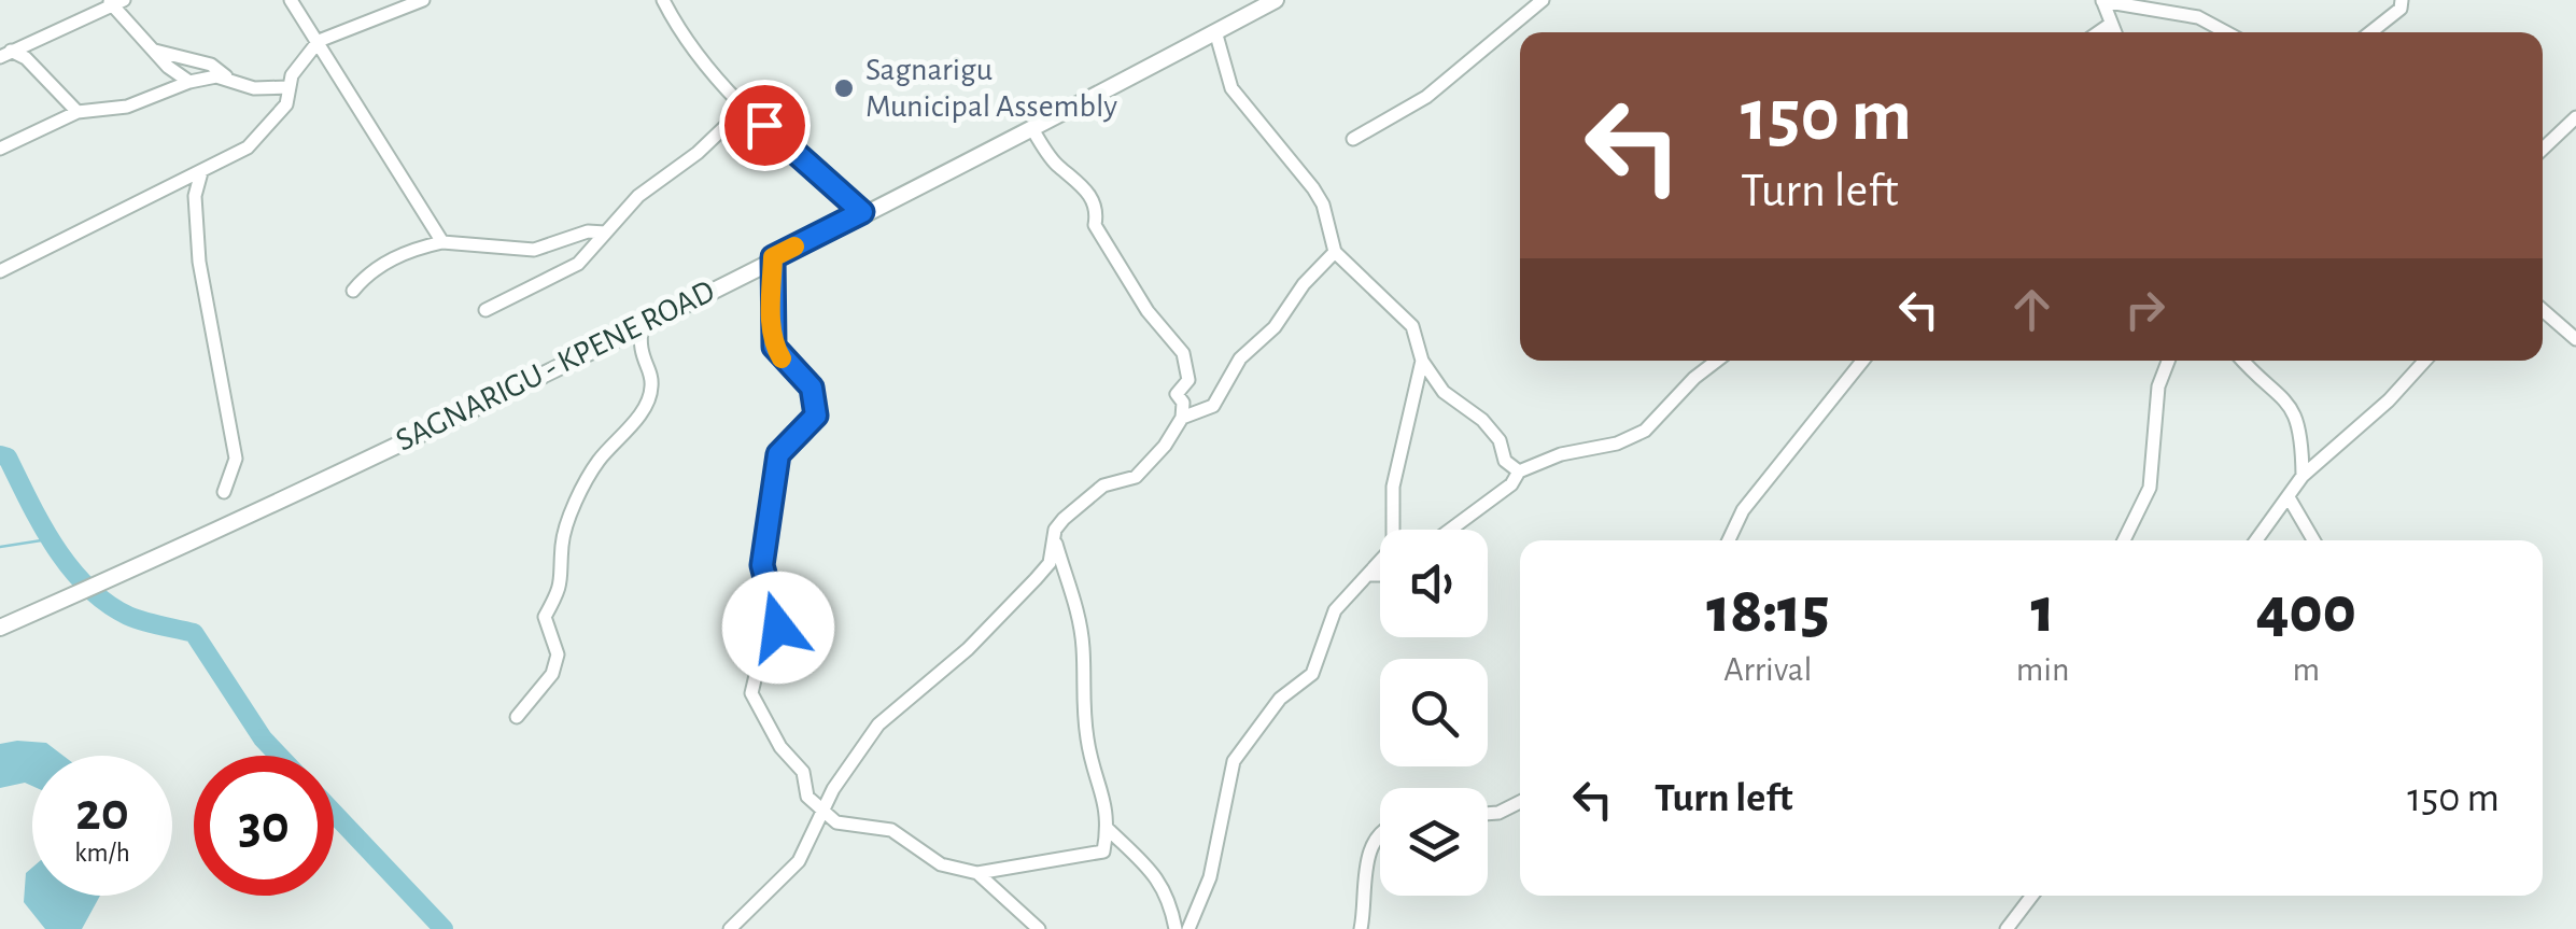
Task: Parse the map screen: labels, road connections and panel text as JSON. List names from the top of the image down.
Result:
{
  "streets": {
    "street": ["SAGNARIGU - KPENE ROAD"]
  },
  "places": ["Sagnarigu Municipal Assembly"],
  "page": {
    "turn": ["150 m", "Turn left"],
    "eta": [
      "18:15",
      "Arrival",
      "1",
      "min",
      "400",
      "m"
    ],
    "list": [
      {
        "name": "Turn left",
        "value": "150 m"
      }
    ],
    "speed": "20 km/h",
    "limit": "30"
  }
}
